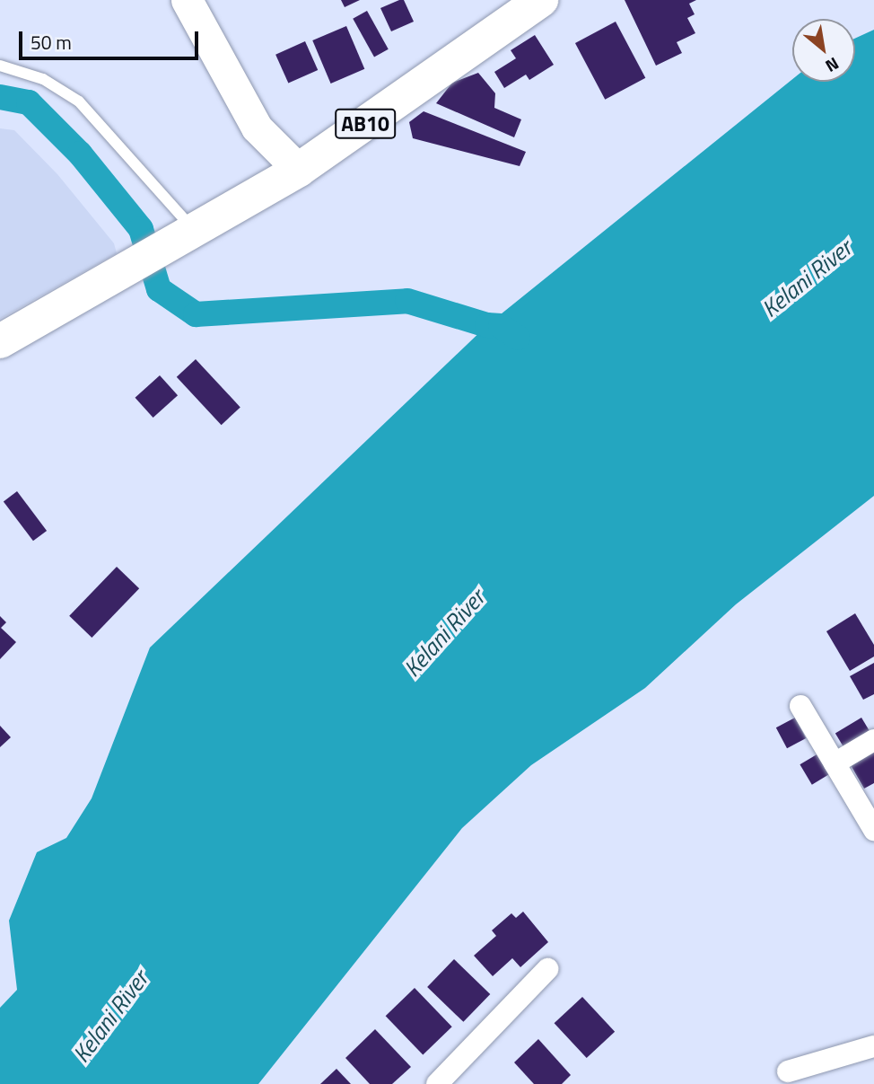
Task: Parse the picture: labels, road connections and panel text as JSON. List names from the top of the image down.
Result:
{
  "streets": {
    "main road": ["AB10"]
  },
  "water": ["Kelani River"],
  "scale_bar": "50 m",
  "north": "bottom right"
}
